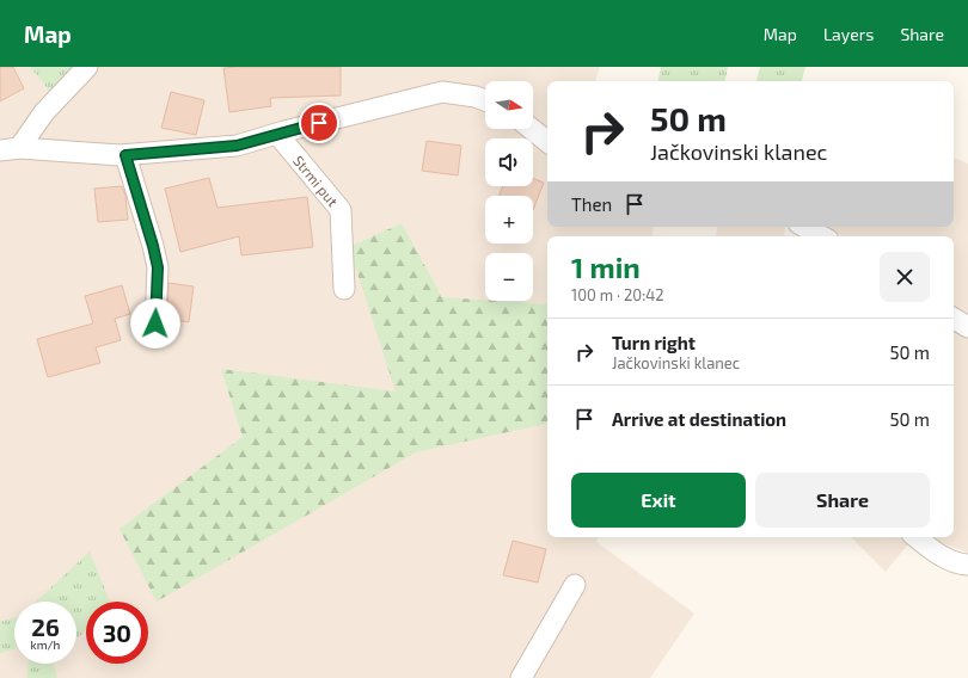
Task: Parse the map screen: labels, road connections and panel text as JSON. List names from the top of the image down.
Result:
{
  "streets": {
    "street": ["Strmi put"]
  },
  "north": "right",
  "page": {
    "header": "Map",
    "nav": ["Map", "Layers", "Share"],
    "map_buttons": ["+", "−"],
    "turn": ["50 m", "Jačkovinski klanec"],
    "then": "Then",
    "heading": ["1 min", "100 m · 20:42"],
    "list": [
      {
        "name": "Turn right",
        "note": "Jačkovinski klanec",
        "value": "50 m"
      },
      {
        "name": "Arrive at destination",
        "value": "50 m"
      }
    ],
    "buttons": ["Exit", "Share"],
    "speed": "26 km/h",
    "limit": "30"
  }
}
